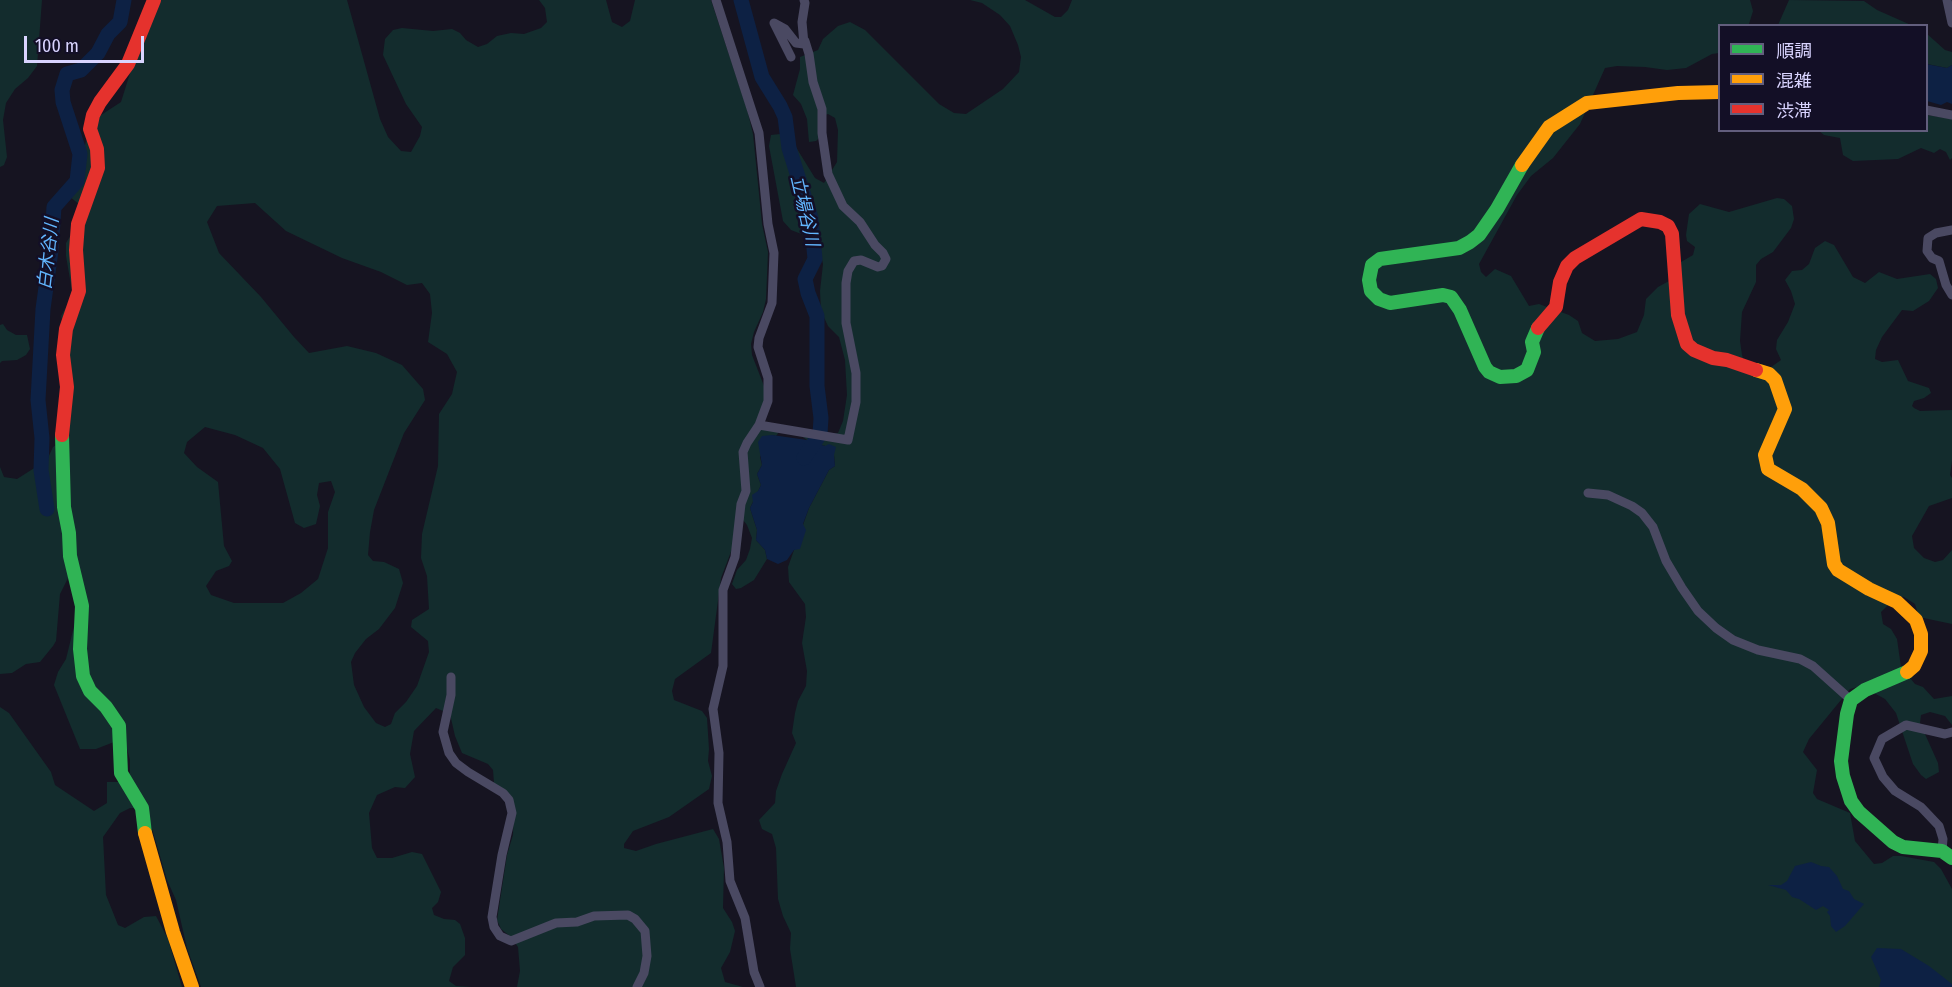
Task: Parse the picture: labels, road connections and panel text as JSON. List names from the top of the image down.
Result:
{
  "water": ["立場谷川", "白木谷川"],
  "legend": ["順調", "混雑", "渋滞"],
  "scale_bar": "100 m"
}
